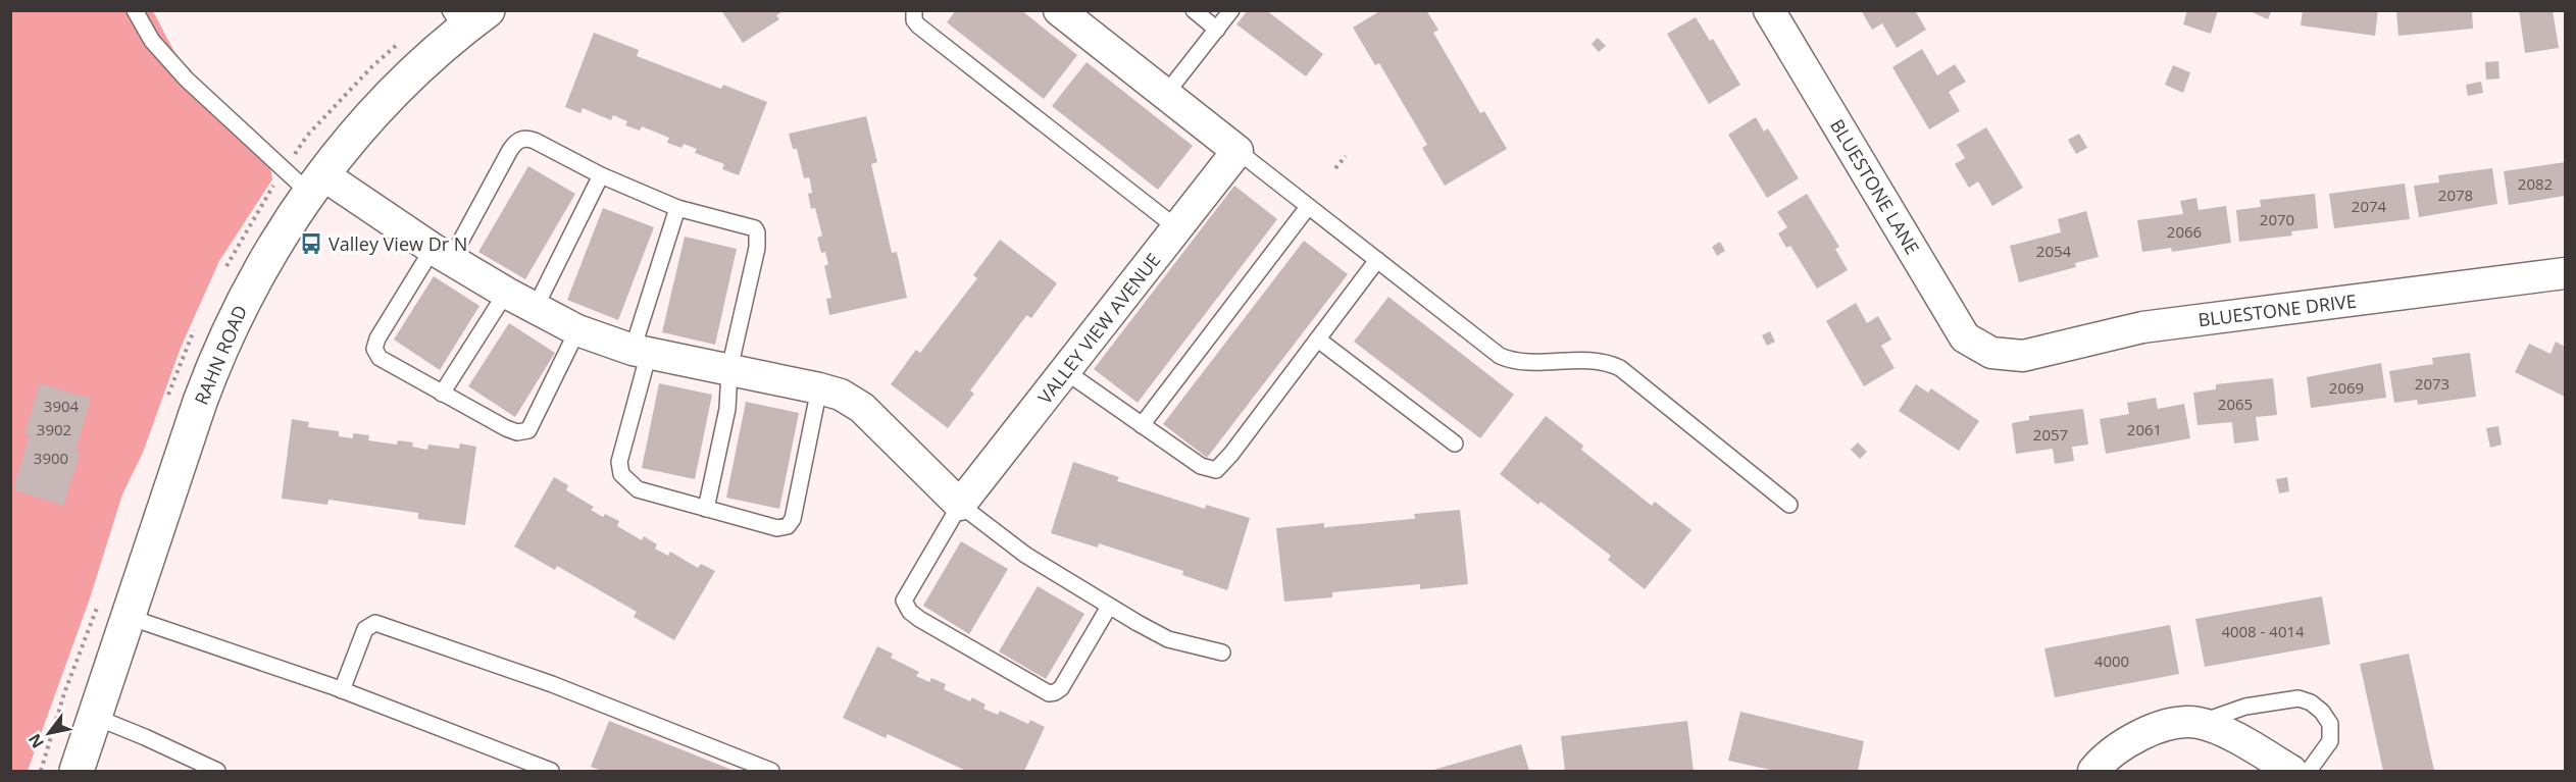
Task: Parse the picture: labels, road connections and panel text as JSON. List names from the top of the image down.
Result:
{
  "streets": {
    "street": [
      "BLUESTONE LANE",
      "BLUESTONE DRIVE",
      "VALLEY VIEW AVENUE",
      "RAHN ROAD"
    ]
  },
  "crossings": [
    ["BLUESTONE LANE", "BLUESTONE DRIVE"]
  ],
  "places": {
    "bus stop": ["Valley View Dr N"]
  },
  "house_numbers": [
    "2082",
    "2078",
    "2074",
    "2070",
    "2066",
    "2054",
    "2073",
    "2069",
    "2065",
    "3904",
    "3902",
    "2061",
    "2057",
    "3900",
    "4008 - 4014",
    "4000"
  ],
  "north": "bottom left"
}
